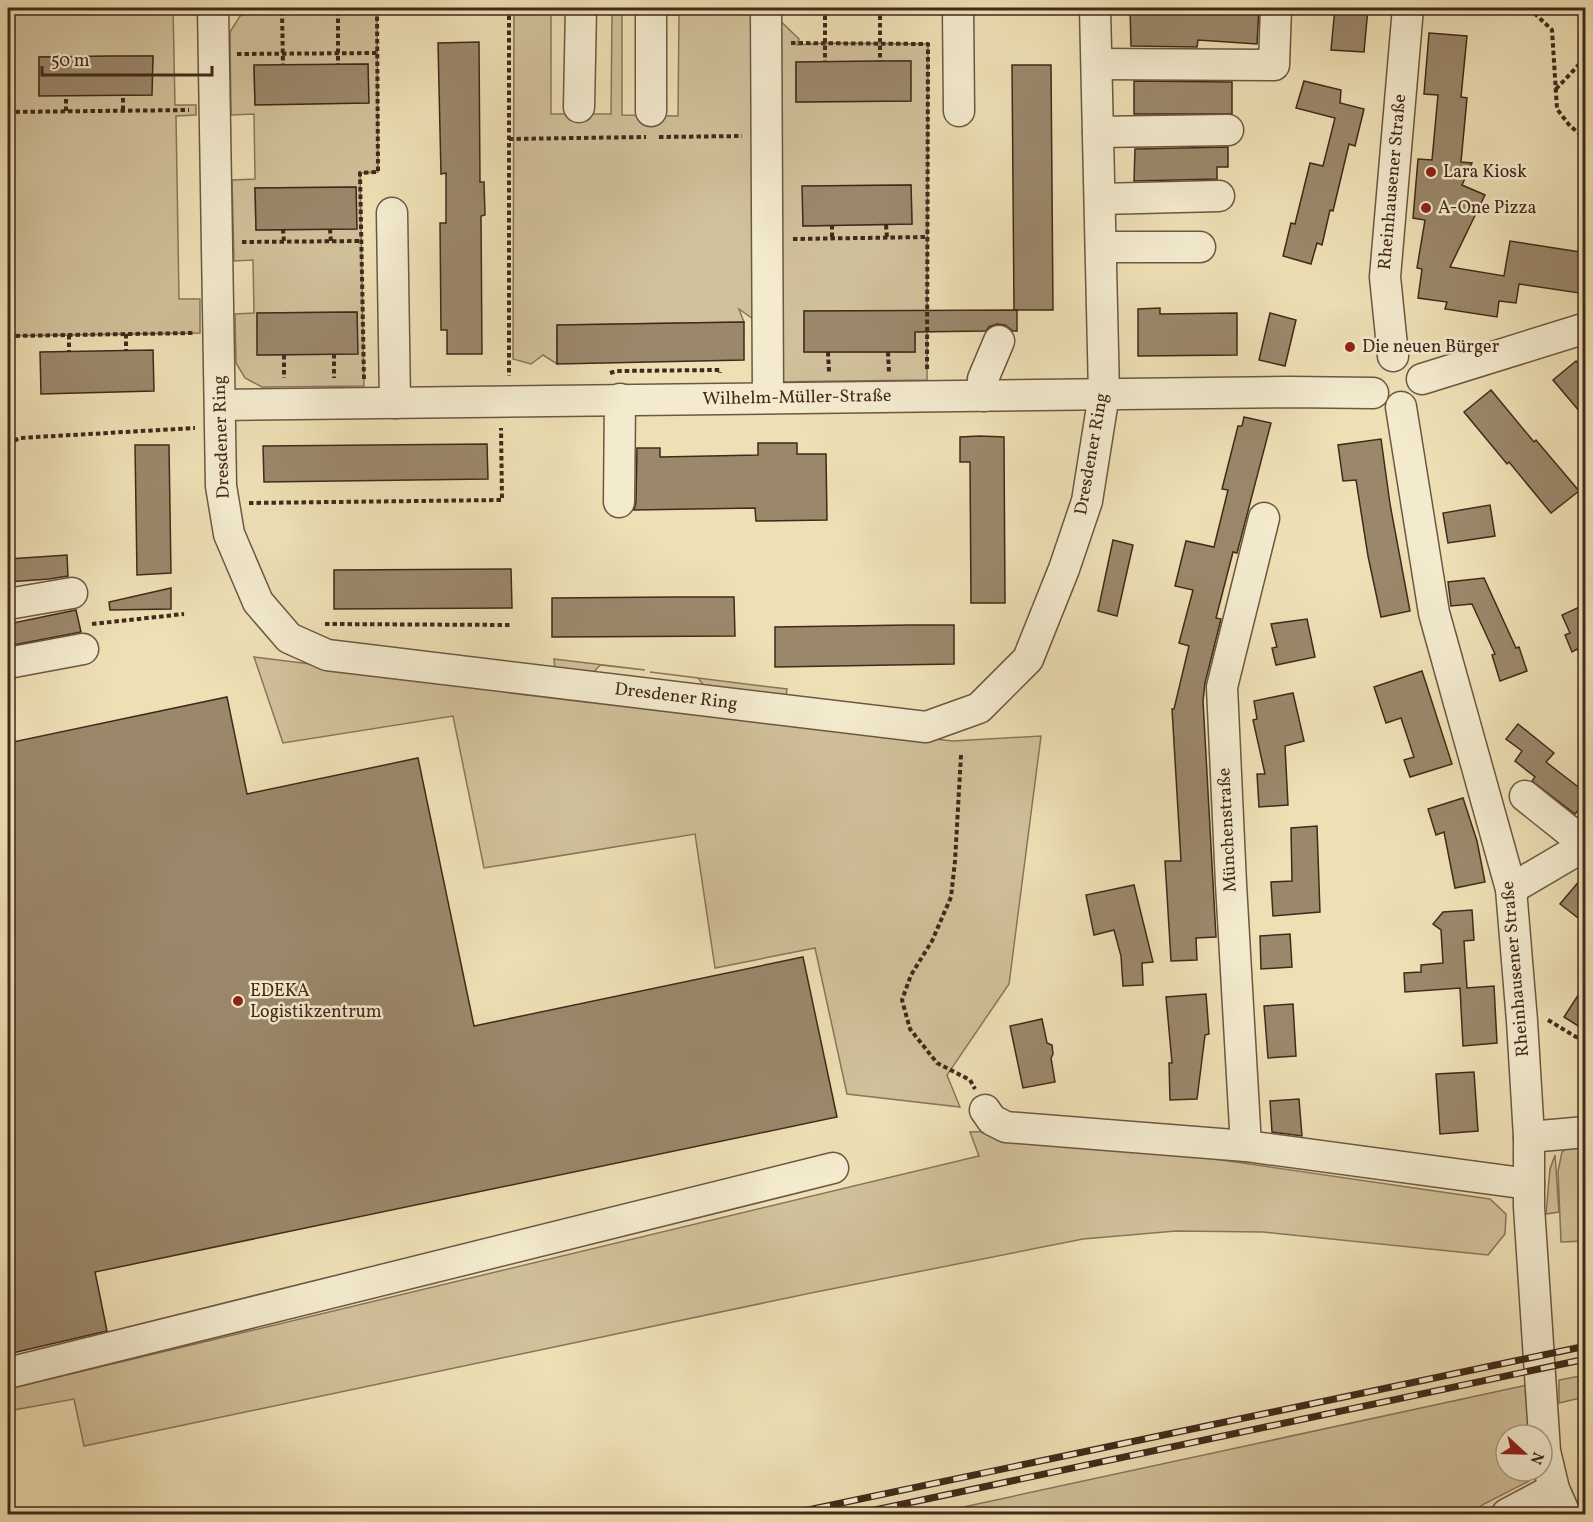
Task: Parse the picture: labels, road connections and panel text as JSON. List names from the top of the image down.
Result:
{
  "streets": {
    "street": [
      "Rheinhausener Straße",
      "Wilhelm-Müller-Straße",
      "Dresdener Ring",
      "Münchenstraße"
    ]
  },
  "crossings": [
    ["Rheinhausener Straße", "Wilhelm-Müller-Straße"],
    ["Wilhelm-Müller-Straße", "Dresdener Ring"]
  ],
  "places": [
    "Lara Kiosk",
    "A-One Pizza",
    "Die neuen Bürger",
    "EDEKA Logistikzentrum"
  ],
  "scale_bar": "50 m",
  "north": "right"
}
